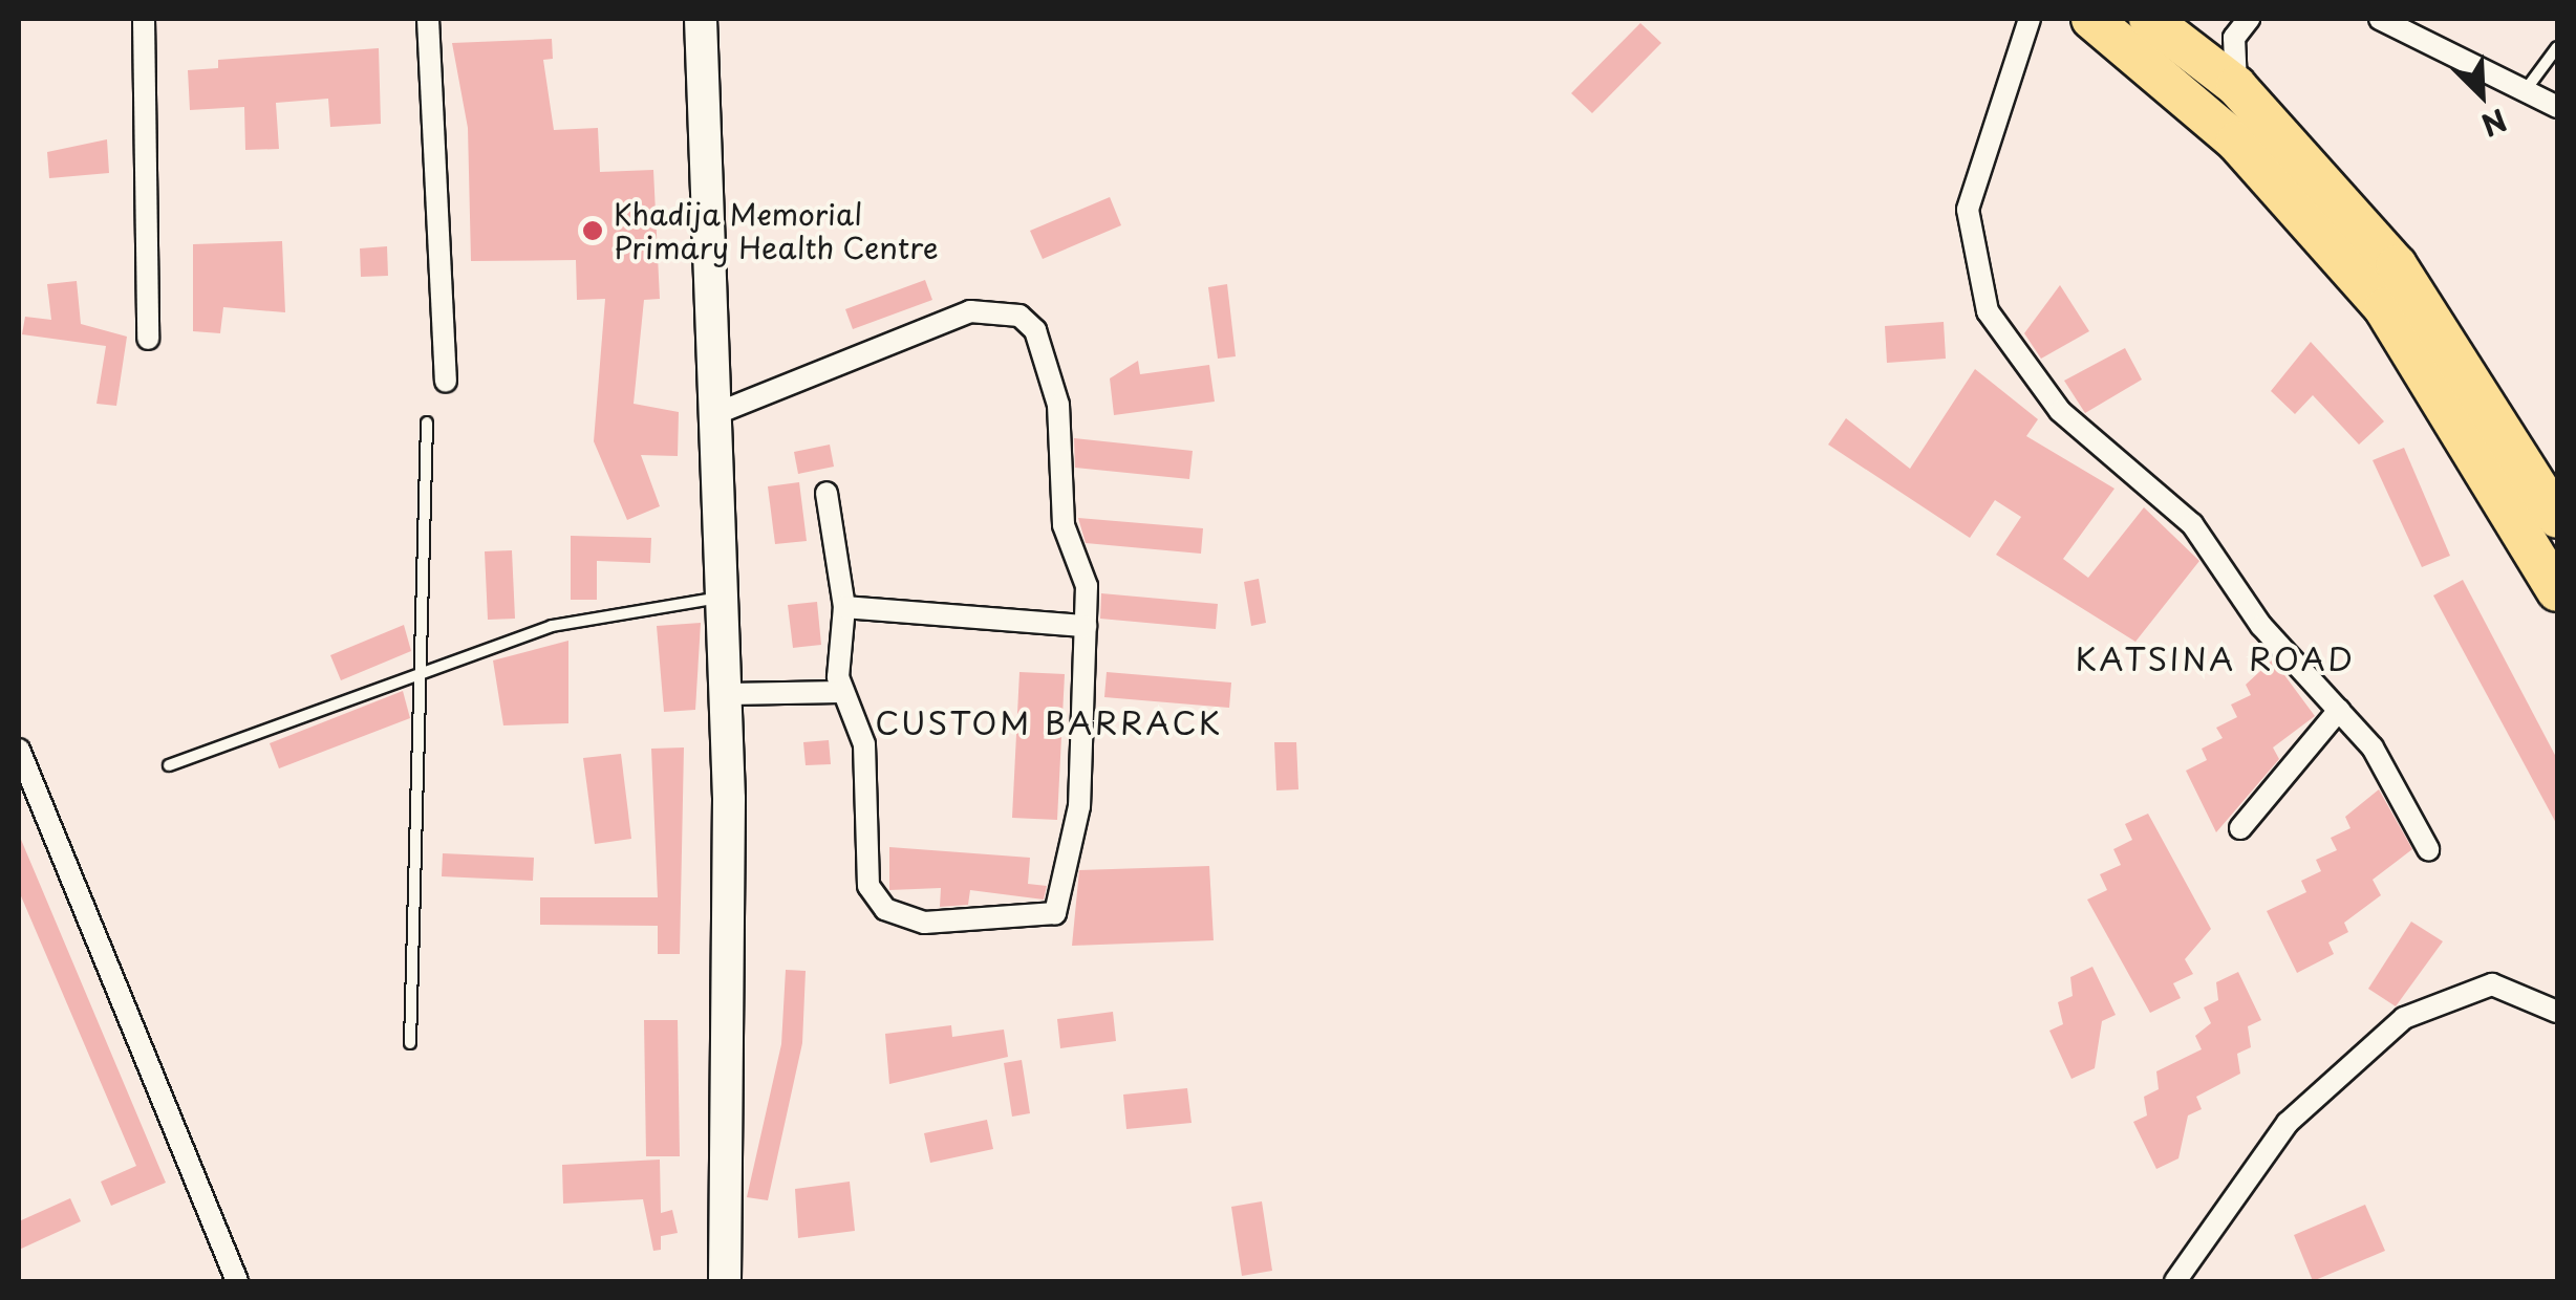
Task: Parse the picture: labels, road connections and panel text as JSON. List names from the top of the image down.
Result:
{
  "districts": ["KATSINA ROAD", "CUSTOM BARRACK"],
  "places": ["Khadija Memorial Primary Health Centre"],
  "north": "bottom right"
}
